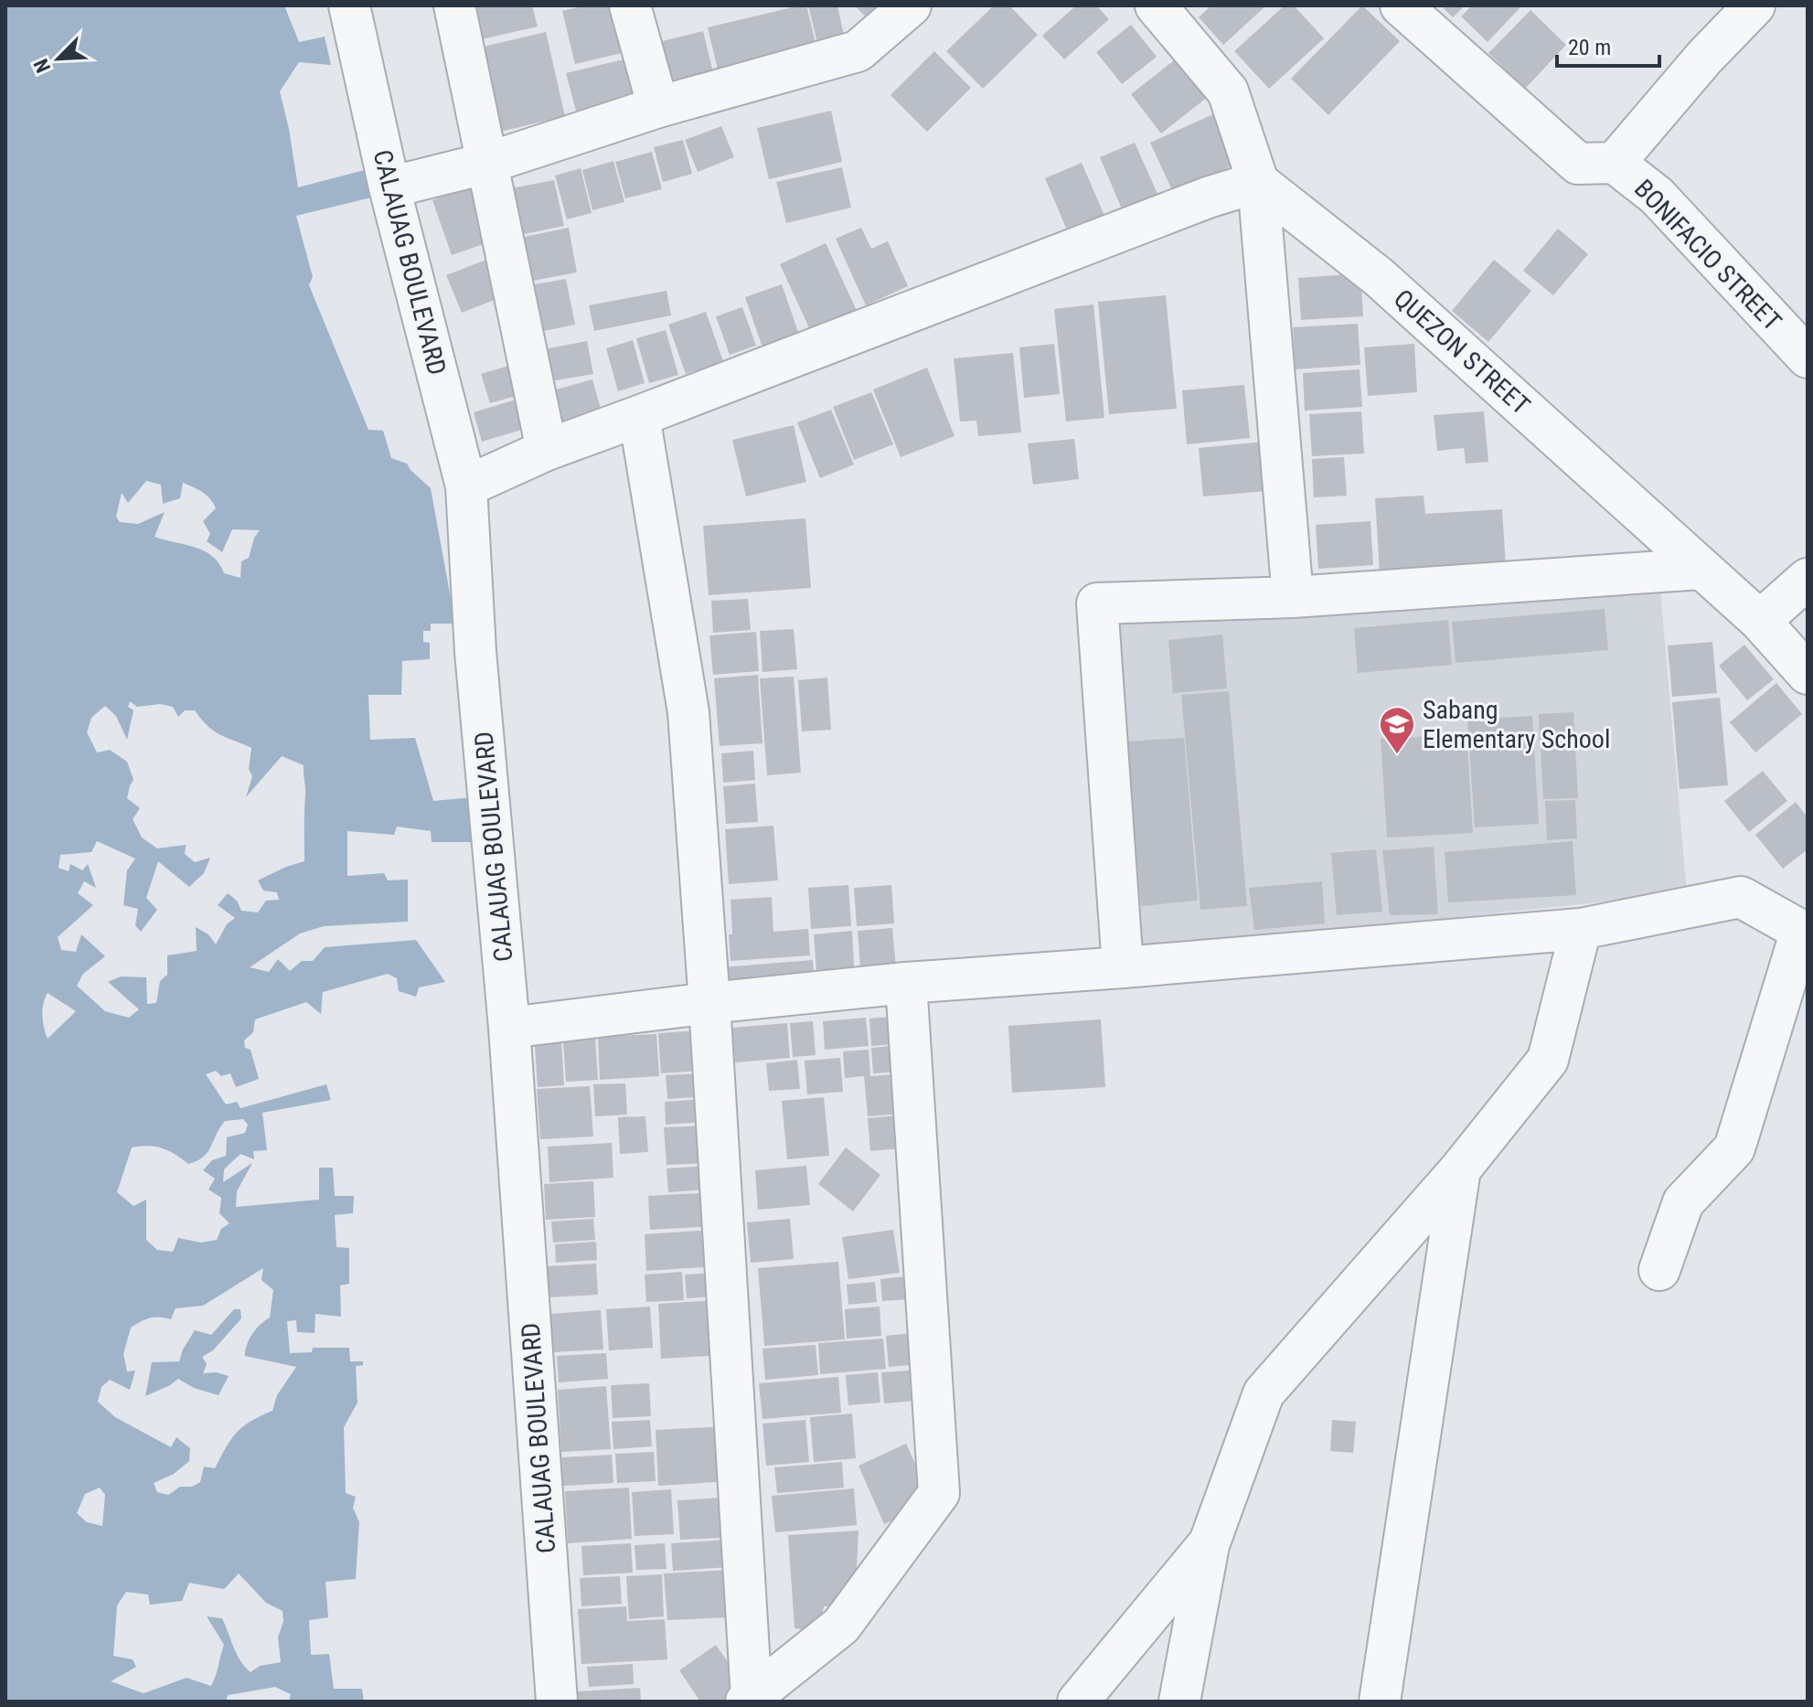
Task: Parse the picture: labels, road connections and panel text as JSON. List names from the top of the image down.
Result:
{
  "streets": {
    "street": ["BONIFACIO STREET", "CALAUAG BOULEVARD", "QUEZON STREET"]
  },
  "places": {
    "school or university": ["Sabang Elementary School"]
  },
  "scale_bar": "20 m",
  "north": "bottom left"
}
